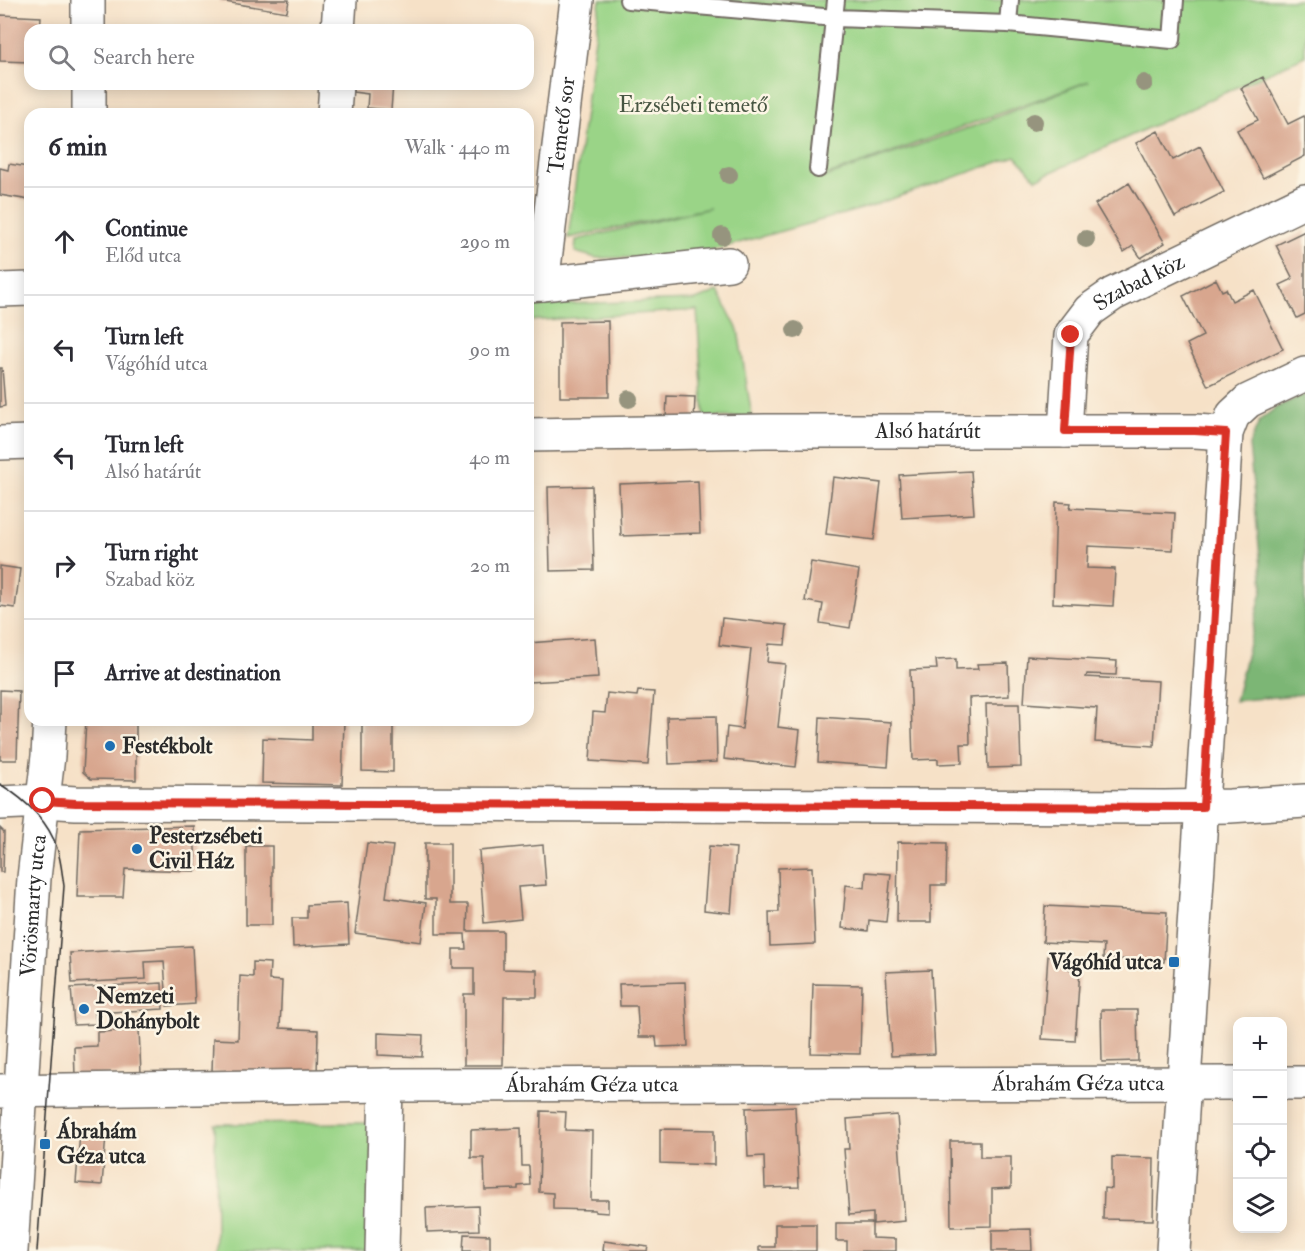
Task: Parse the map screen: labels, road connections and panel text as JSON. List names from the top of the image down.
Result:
{
  "streets": {
    "street": [
      "Temető sor",
      "Szabad köz",
      "Alsó határút",
      "Vörösmarty utca",
      "Ábrahám Géza utca"
    ]
  },
  "crossings": [
    ["Szabad köz", "Alsó határút"],
    ["Vörösmarty utca", "Ábrahám Géza utca"]
  ],
  "parks": ["Erzsébeti temető"],
  "places": {
    "other": ["Festékbolt", "Pesterzsébeti Civil Ház", "Nemzeti Dohánybolt"],
    "transit": ["Vágóhíd utca", "Ábrahám Géza utca"]
  },
  "page": {
    "search": "Search here",
    "heading": ["6 min", "Walk · 440 m"],
    "list": [
      ["Continue", "Előd utca", "290 m"],
      ["Turn left", "Vágóhíd utca", "90 m"],
      ["Turn left", "Alsó határút", "40 m"],
      ["Turn right", "Szabad köz", "20 m"],
      "Arrive at destination"
    ],
    "map_buttons": ["+", "−"]
  }
}
